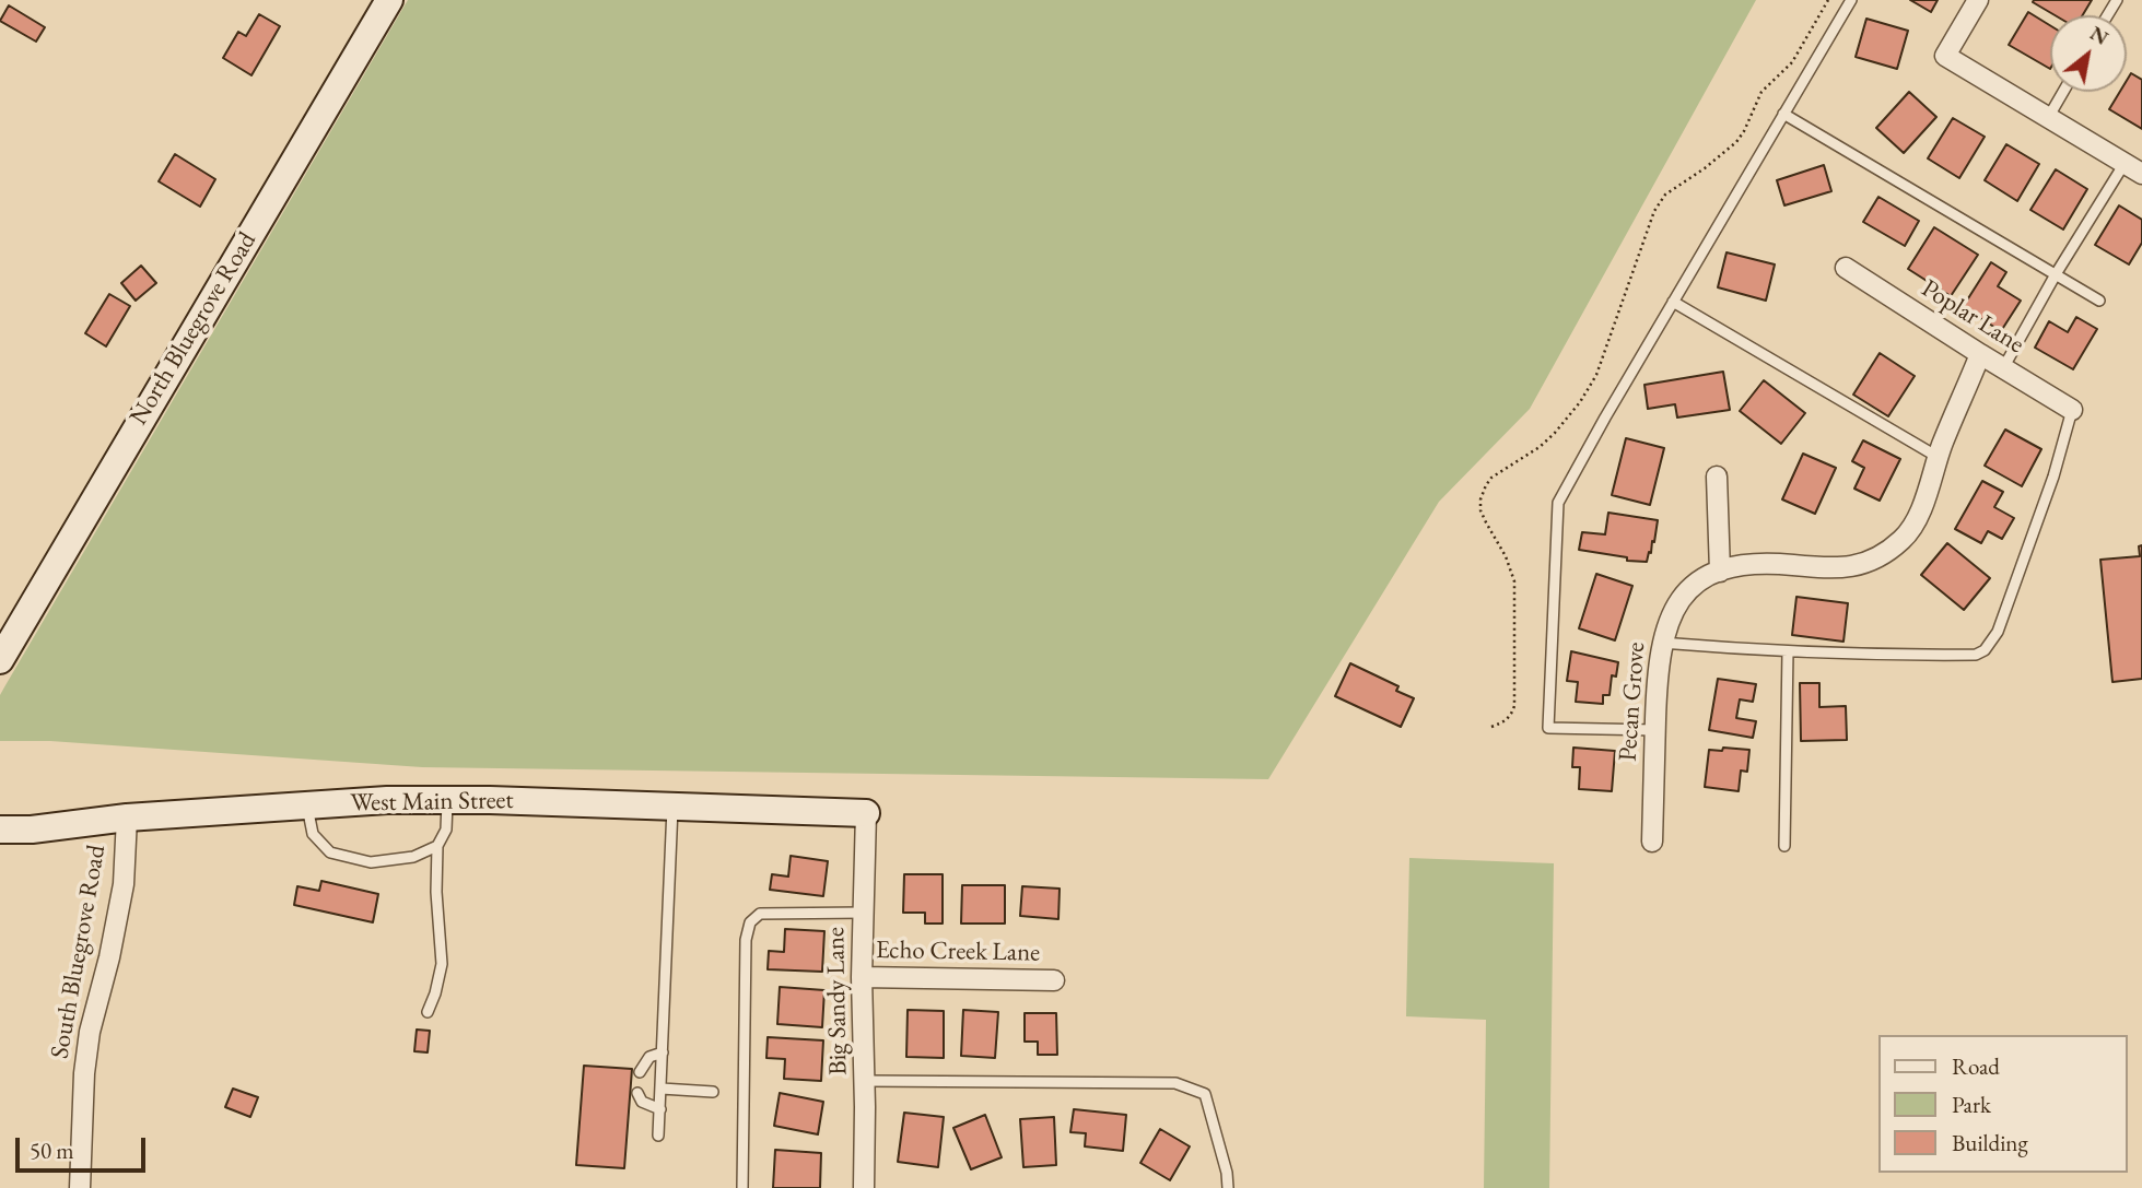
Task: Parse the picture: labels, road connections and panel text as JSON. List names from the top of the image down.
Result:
{
  "streets": {
    "street": [
      "Poplar Lane",
      "North Bluegrove Road",
      "Pecan Grove",
      "West Main Street",
      "South Bluegrove Road",
      "Echo Creek Lane",
      "Big Sandy Lane"
    ]
  },
  "crossings": [
    ["Poplar Lane", "Pecan Grove"],
    ["West Main Street", "South Bluegrove Road"],
    ["West Main Street", "Big Sandy Lane"],
    ["Echo Creek Lane", "Big Sandy Lane"]
  ],
  "legend": ["Road", "Park", "Building"],
  "scale_bar": "50 m",
  "north": "top right"
}
